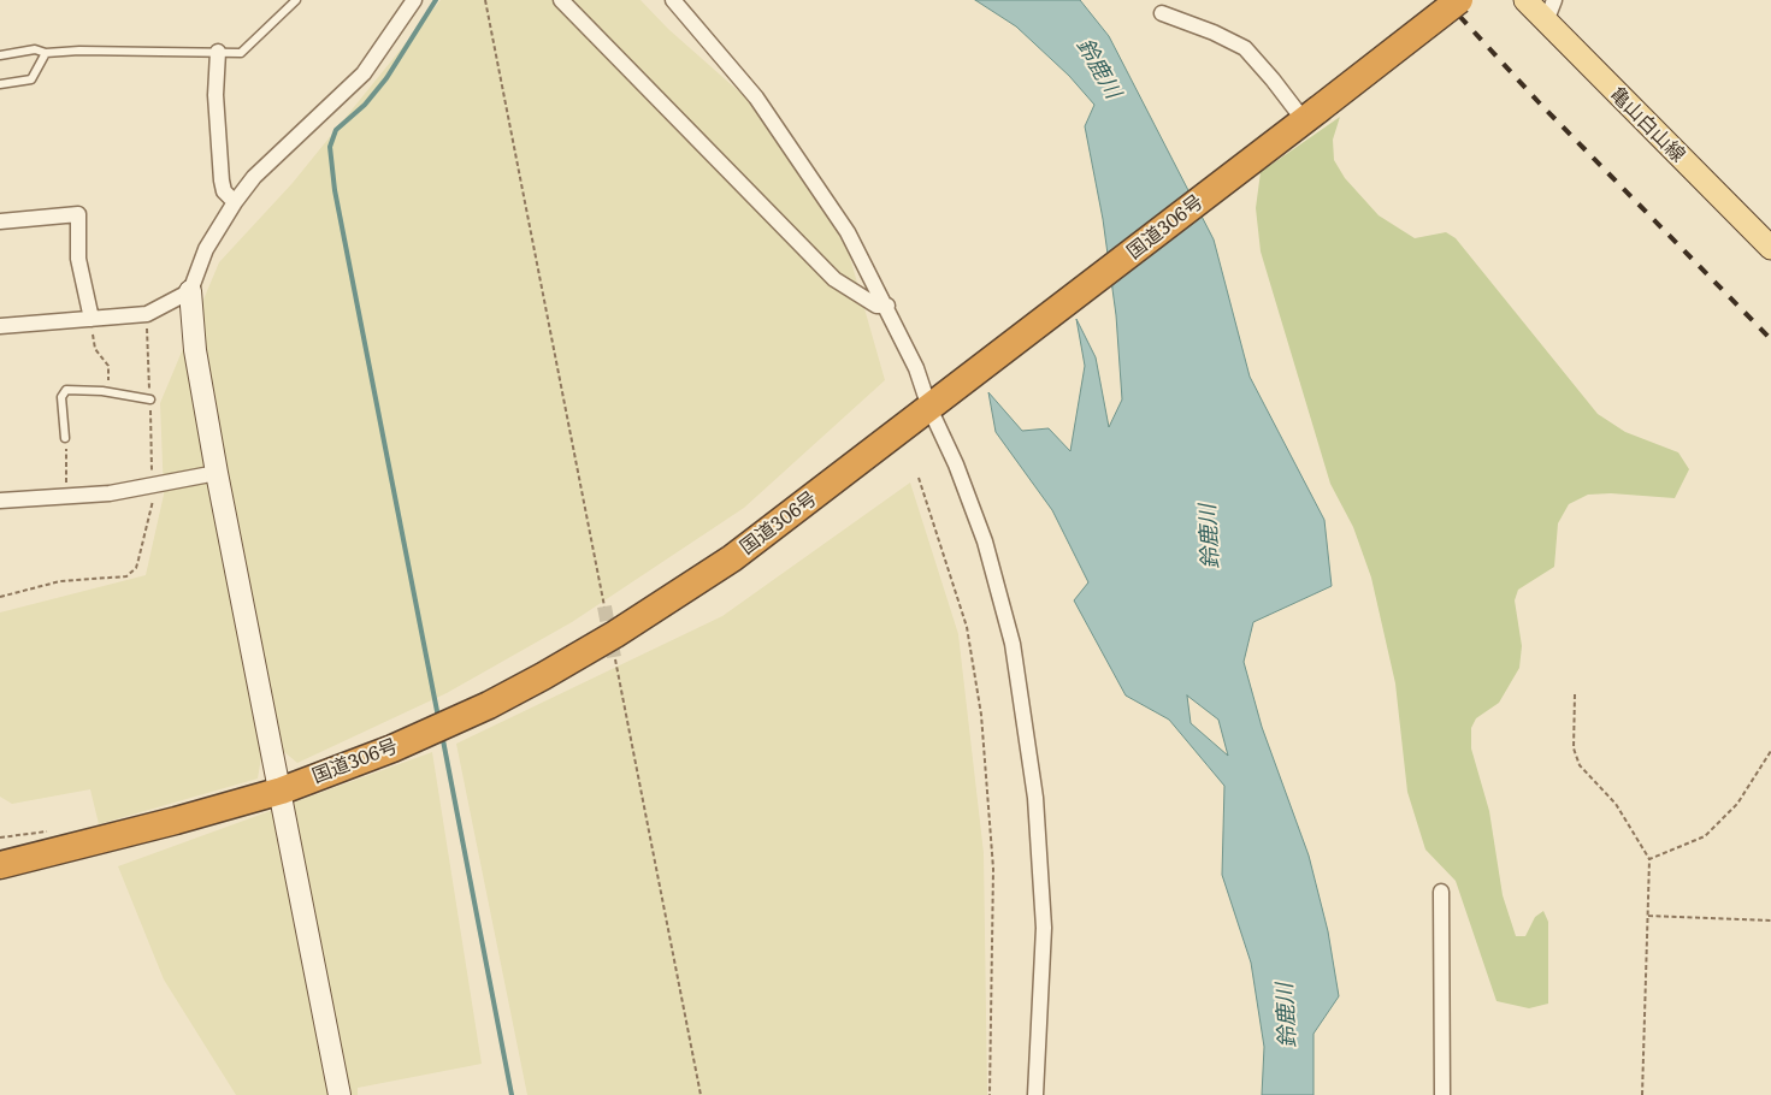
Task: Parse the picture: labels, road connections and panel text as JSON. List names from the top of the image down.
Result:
{
  "streets": {
    "highway": ["国道306号"],
    "main road": ["亀山白山線"]
  },
  "water": ["鈴鹿川"]
}
